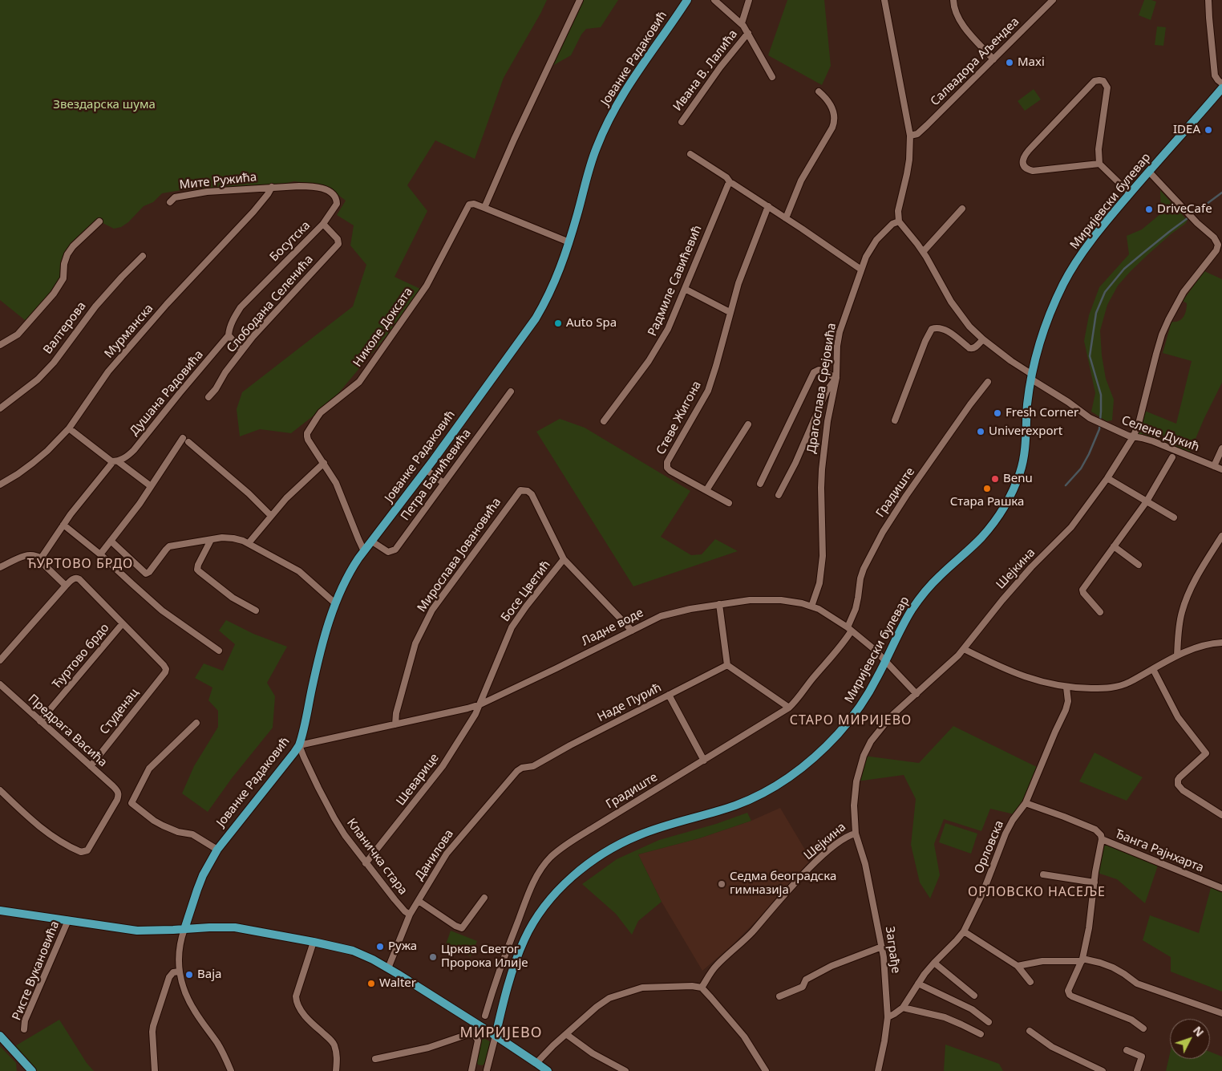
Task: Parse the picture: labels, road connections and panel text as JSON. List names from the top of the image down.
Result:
{
  "streets": {
    "main road": ["Јованке Радаковић", "Миријевски булевар"],
    "street": [
      "Салвадора Аљендеа",
      "Ивана В. Лалића",
      "Мите Ружића",
      "Босутска",
      "Радмиле Савићевић",
      "Слободана Селенића",
      "Николе Доксата",
      "Валтерова",
      "Мурманска",
      "Драгослава Срејовића",
      "Душана Радовића",
      "Стеве Жигона",
      "Селене Дукић",
      "Петра Банићевића",
      "Градиште",
      "Мирослава Јовановића",
      "Шејкина",
      "Босе Цветић",
      "Ладне воде",
      "Ћуртово брдо",
      "Наде Пурић",
      "Студенац",
      "Предрага Васића",
      "Шеварице",
      "Орловска",
      "Ђанга Рајнхарта",
      "Данилова",
      "Кланичка стара",
      "Заграђе",
      "Ристе Вукановића"
    ]
  },
  "crossings": [
    ["Јованке Радаковић", "Николе Доксата"],
    ["Јованке Радаковић", "Петра Банићевића"],
    ["Јованке Радаковић", "Ладне воде"],
    ["Јованке Радаковић", "Кланичка стара"],
    ["Мите Ружића", "Босутска"],
    ["Мите Ружића", "Мурманска"],
    ["Миријевски булевар", "Селене Дукић"],
    ["Миријевски булевар", "Шејкина"],
    ["Миријевски булевар", "Ладне воде"],
    ["Босутска", "Слободана Селенића"],
    ["Босутска", "Мурманска"],
    ["Босутска", "Душана Радовића"],
    ["Драгослава Срејовића", "Селене Дукић"],
    ["Драгослава Срејовића", "Ладне воде"],
    ["Селене Дукић", "Шејкина"],
    ["Градиште", "Ладне воде"],
    ["Мирослава Јовановића", "Босе Цветић"],
    ["Мирослава Јовановића", "Ладне воде"],
    ["Шејкина", "Ладне воде"],
    ["Шејкина", "Заграђе"],
    ["Босе Цветић", "Ладне воде"],
    ["Босе Цветић", "Шеварице"],
    ["Ладне воде", "Шеварице"],
    ["Ладне воде", "Кланичка стара"],
    ["Ћуртово брдо", "Студенац"],
    ["Ћуртово брдо", "Предрага Васића"],
    ["Наде Пурић", "Данилова"],
    ["Студенац", "Предрага Васића"],
    ["Шеварице", "Кланичка стара"],
    ["Орловска", "Ђанга Рајнхарта"],
    ["Орловска", "Заграђе"],
    ["Данилова", "Кланичка стара"]
  ],
  "districts": [
    "ЋУРТОВО БРДО",
    "СТАРО МИРИЈЕВО",
    "ОРЛОВСКО НАСЕЉЕ",
    "МИРИЈЕВО"
  ],
  "parks": ["Звездарска шума"],
  "places": [
    "Maxi",
    "IDEA",
    "DriveCafe",
    "Auto Spa",
    "Fresh Corner",
    "Univerexport",
    "Benu",
    "Стара Рашка",
    "Седма београдска гимназија",
    "Ружа",
    "Црква Светог Пророка Илије",
    "Baja",
    "Walter"
  ],
  "north": "top right"
}
